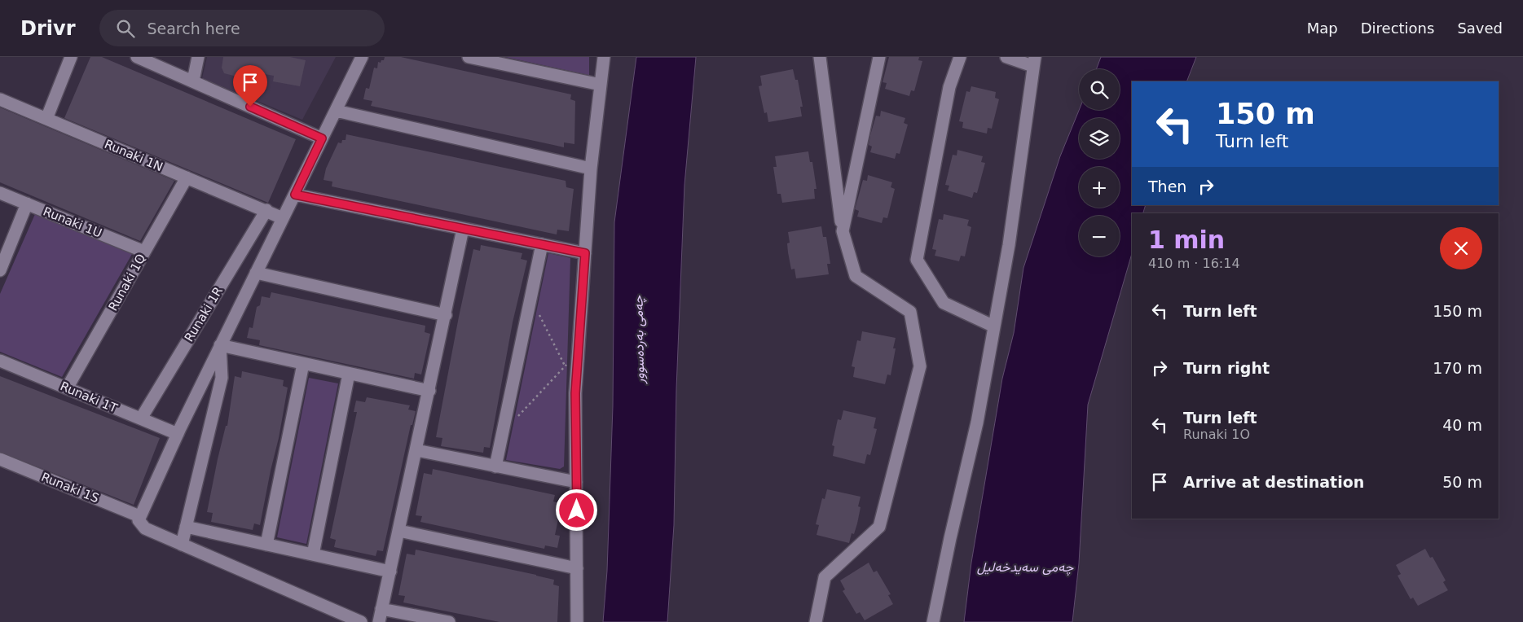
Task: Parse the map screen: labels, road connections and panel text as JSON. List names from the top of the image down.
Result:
{
  "streets": {
    "street": [
      "Runaki 1N",
      "Runaki 1U",
      "Runaki 1Q",
      "Runaki 1R",
      "Runaki 1T",
      "Runaki 1S"
    ]
  },
  "crossings": [
    ["Runaki 1N", "Runaki 1Q"],
    ["Runaki 1N", "Runaki 1R"],
    ["Runaki 1U", "Runaki 1Q"],
    ["Runaki 1Q", "Runaki 1T"],
    ["Runaki 1R", "Runaki 1T"]
  ],
  "water": ["چەمی بەردەسوور", "چەمی سەیدخەلیل"],
  "page": {
    "header": "Drivr",
    "search": "Search here",
    "nav": ["Map", "Directions", "Saved"],
    "map_buttons": ["+", "−"],
    "turn": ["150 m", "Turn left"],
    "then": "Then",
    "heading": ["1 min", "410 m · 16:14"],
    "list": [
      {
        "name": "Turn left",
        "value": "150 m"
      },
      {
        "name": "Turn right",
        "value": "170 m"
      },
      {
        "name": "Turn left",
        "note": "Runaki 1O",
        "value": "40 m"
      },
      {
        "name": "Arrive at destination",
        "value": "50 m"
      }
    ]
  }
}
